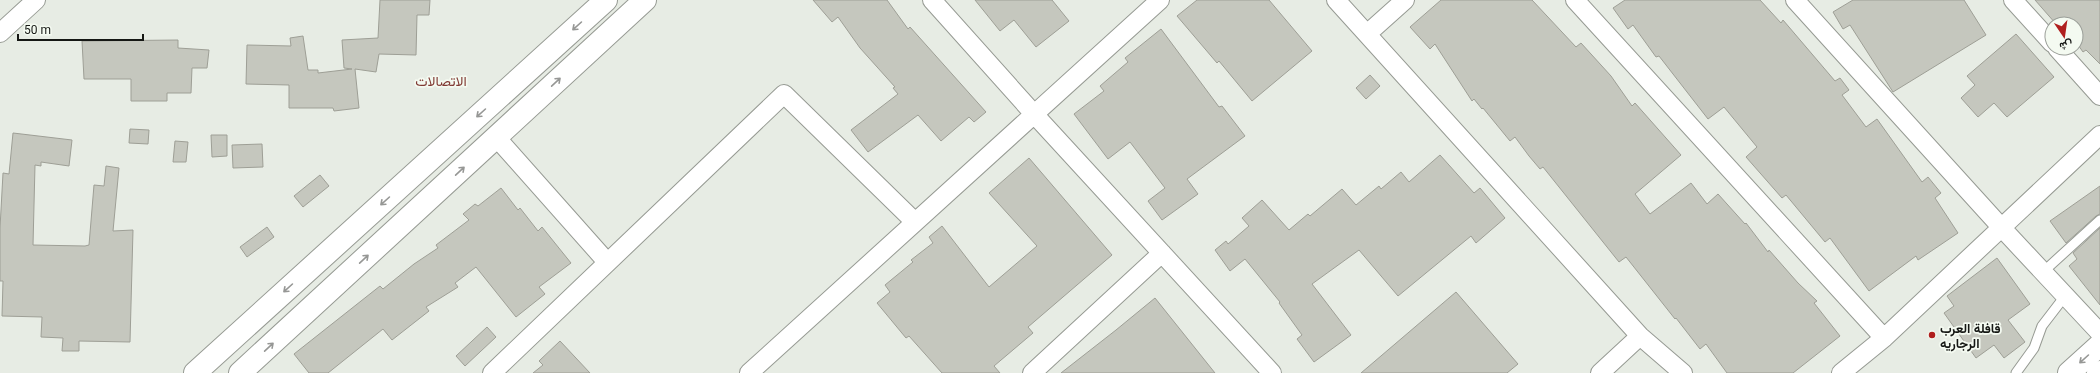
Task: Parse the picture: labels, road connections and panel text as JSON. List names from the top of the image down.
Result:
{
  "districts": ["الاتصالات"],
  "places": ["قافلة العرب الرجاريه"],
  "scale_bar": "50 m",
  "north": "bottom"
}
